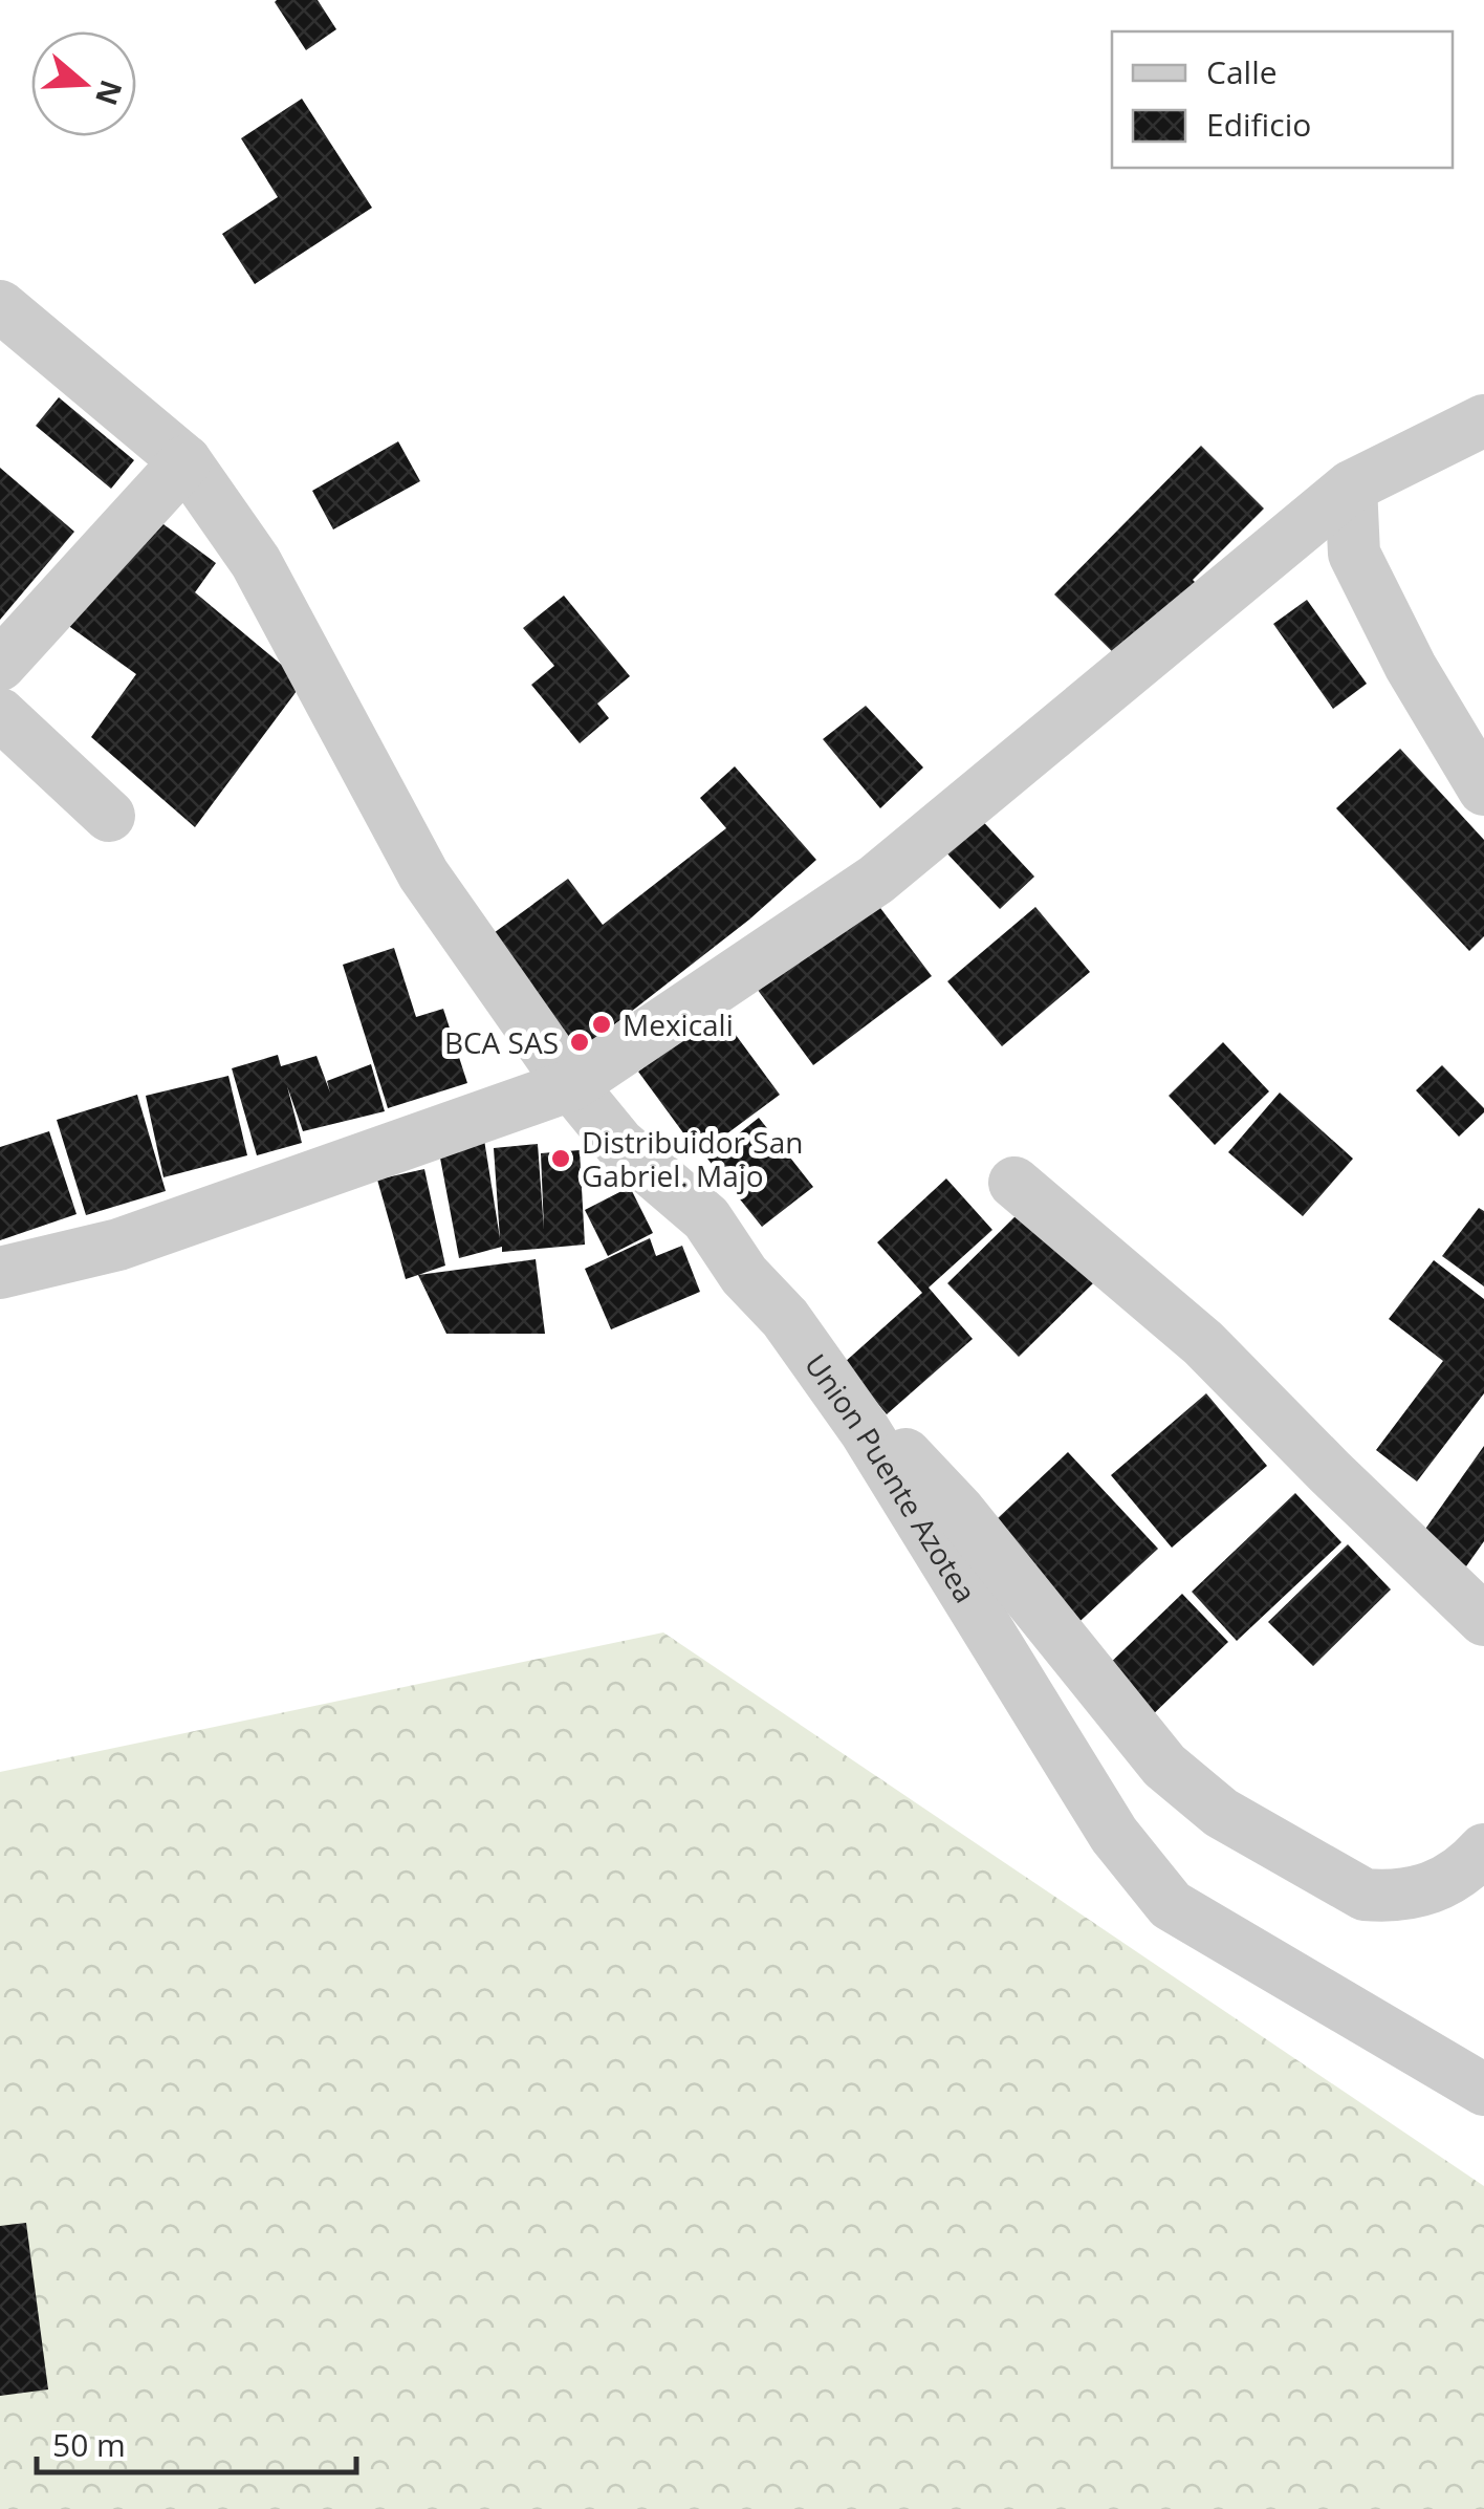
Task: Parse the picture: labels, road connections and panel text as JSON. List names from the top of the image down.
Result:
{
  "streets": {
    "street": ["Union Puente Azotea"]
  },
  "places": ["Mexicali", "BCA SAS", "Distribuidor San Gabriel. Majo"],
  "legend": ["Calle", "Edificio"],
  "scale_bar": "50 m",
  "north": "right"
}
